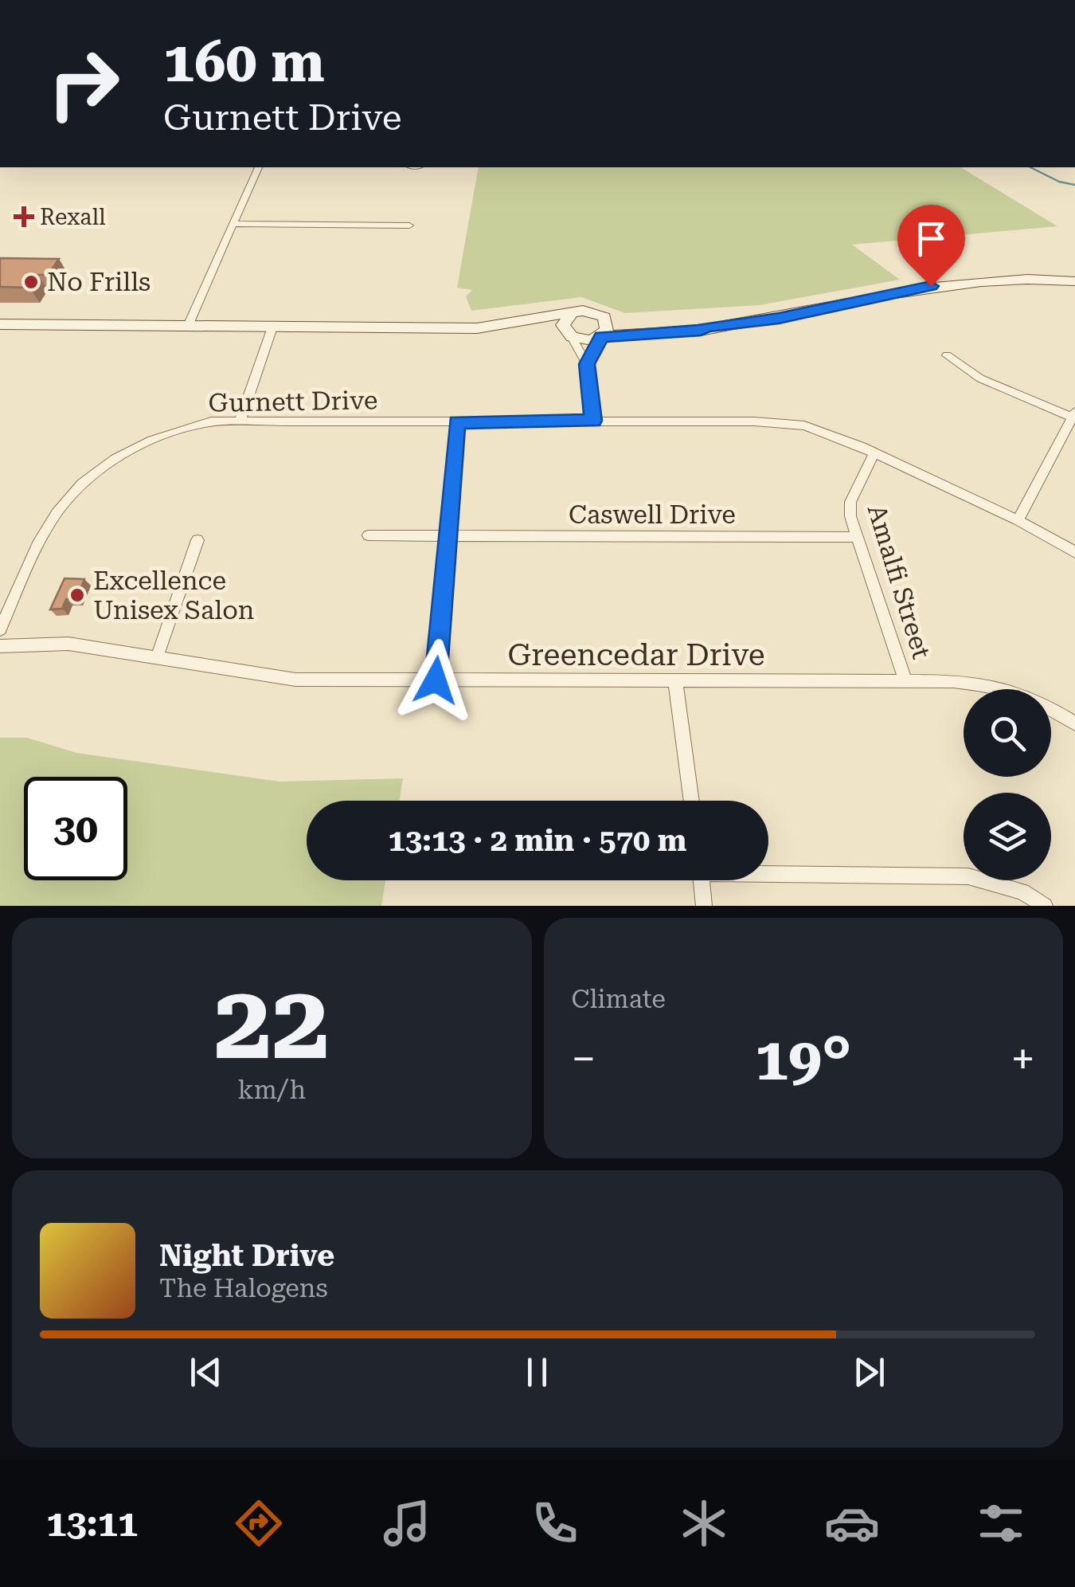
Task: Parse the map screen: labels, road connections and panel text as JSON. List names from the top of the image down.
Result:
{
  "streets": {
    "street": [
      "Gurnett Drive",
      "Caswell Drive",
      "Amalfi Street",
      "Greencedar Drive"
    ]
  },
  "crossings": [
    ["Gurnett Drive", "Amalfi Street"],
    ["Caswell Drive", "Amalfi Street"],
    ["Amalfi Street", "Greencedar Drive"]
  ],
  "places": {
    "health": ["Rexall"],
    "other": ["No Frills", "Excellence Unisex Salon"]
  },
  "page": {
    "turn": ["160 m", "Gurnett Drive"],
    "limit": "30",
    "trip": "13:13 · 2 min · 570 m",
    "tile": [
      ["22", "km/h"],
      "Climate"
    ],
    "heat": ["−", "19°", "+"],
    "song": ["Night Drive", "The Halogens"],
    "tabs": "13:11"
  }
}
